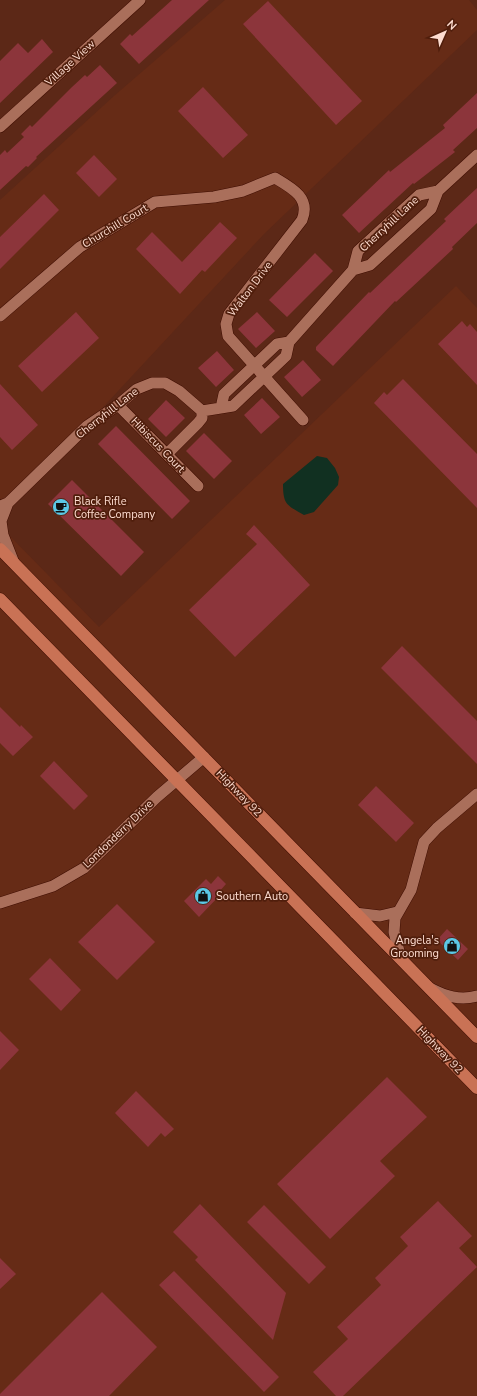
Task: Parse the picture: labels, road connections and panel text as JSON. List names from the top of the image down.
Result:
{
  "streets": {
    "main road": ["Highway 92"],
    "street": [
      "Village View",
      "Cherryhill Lane",
      "Churchill Court",
      "Walton Drive",
      "Hibiscus Court",
      "Londonderry Drive"
    ]
  },
  "crossings": [
    ["Cherryhill Lane", "Walton Drive"],
    ["Cherryhill Lane", "Hibiscus Court"],
    ["Churchill Court", "Walton Drive"],
    ["Highway 92", "Londonderry Drive"]
  ],
  "places": {
    "cafe": ["Black Rifle Coffee Company"],
    "shop": ["Southern Auto", "Angela's Grooming"]
  },
  "north": "top right"
}
